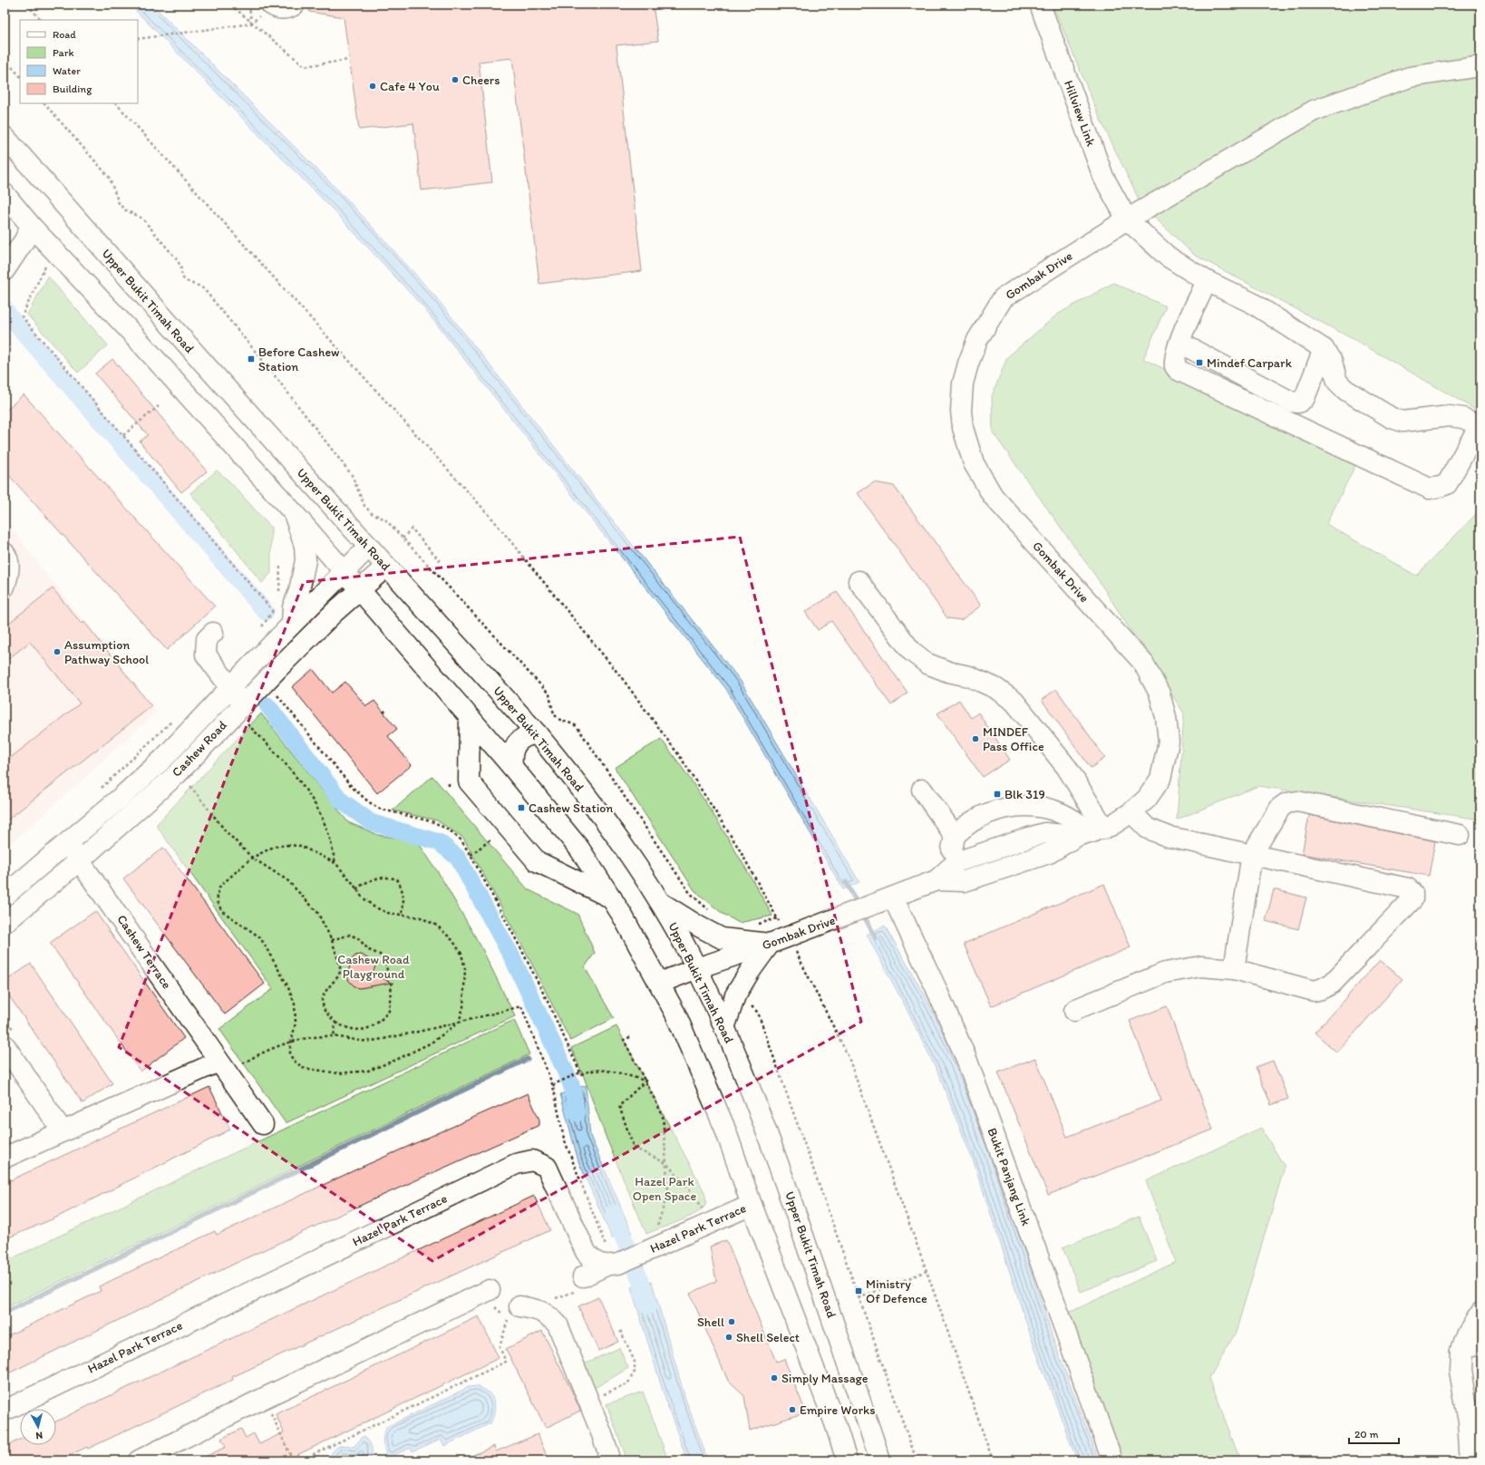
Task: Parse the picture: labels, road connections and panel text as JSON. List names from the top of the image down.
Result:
{
  "streets": {
    "main road": [
      "Hillview Link",
      "Gombak Drive",
      "Upper Bukit Timah Road",
      "Cashew Road",
      "Cashew Terrace",
      "Bukit Panjang Link",
      "Hazel Park Terrace"
    ]
  },
  "crossings": [
    ["Hillview Link", "Gombak Drive"],
    ["Gombak Drive", "Upper Bukit Timah Road"],
    ["Gombak Drive", "Bukit Panjang Link"],
    ["Upper Bukit Timah Road", "Cashew Road"],
    ["Cashew Road", "Cashew Terrace"]
  ],
  "parks": ["Cashew Road Playground", "Hazel Park Open Space"],
  "places": {
    "other": [
      "Cheers",
      "Cafe 4 You",
      "Assumption Pathway School",
      "MINDEF Pass Office",
      "Shell",
      "Shell Select",
      "Simply Massage",
      "Empire Works"
    ],
    "transit": [
      "Before Cashew Station",
      "Mindef Carpark",
      "Blk 319",
      "Cashew Station",
      "Ministry Of Defence"
    ]
  },
  "legend": [
    "Road",
    "Park",
    "Water",
    "Building"
  ],
  "scale_bar": "20 m",
  "north": "bottom"
}
